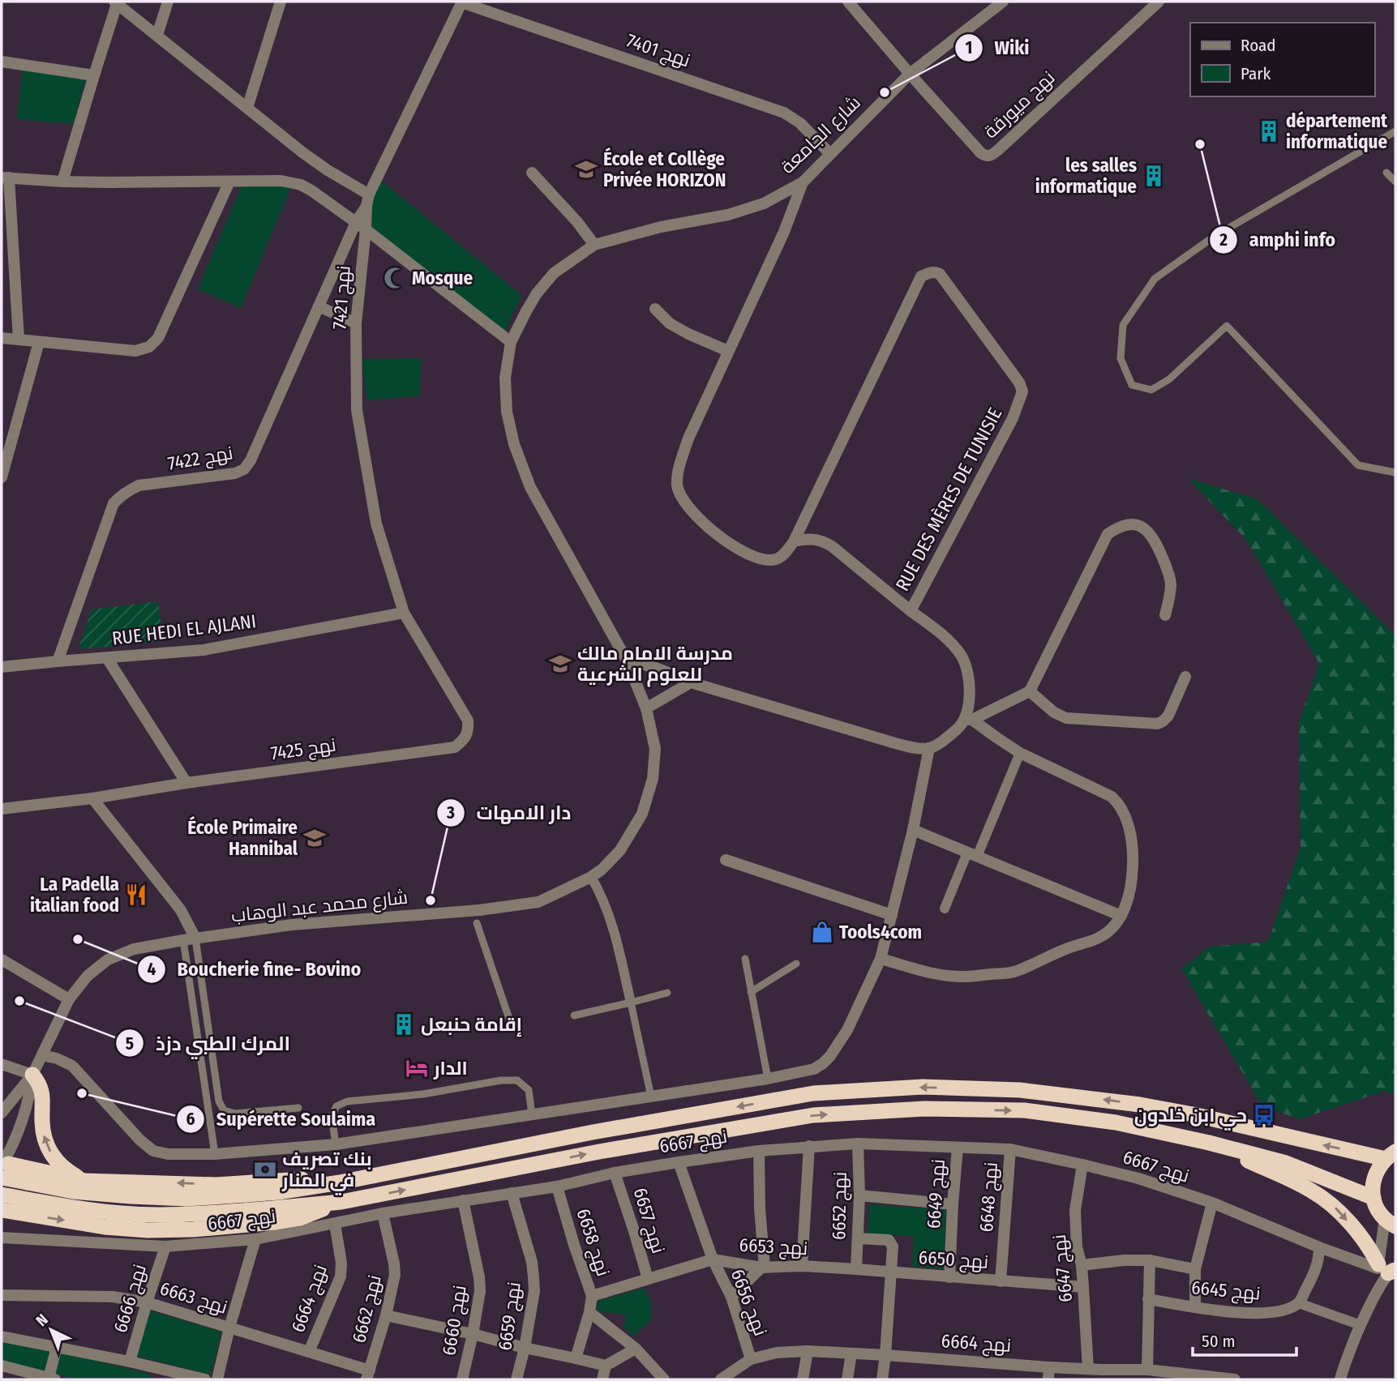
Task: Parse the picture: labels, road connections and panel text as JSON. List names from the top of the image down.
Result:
{
  "streets": {
    "street": [
      "نهج 7401",
      "نهج ميورقة",
      "شارع الجامعة",
      "نهج 7421",
      "نهج 7422",
      "RUE DES MÈRES DE TUNISIE",
      "RUE HEDI EL AJLANI",
      "نهج 7425",
      "شارع محمد عبد الوهاب",
      "نهج 6667",
      "نهج 6649",
      "نهج 6648",
      "نهج 6652",
      "نهج 6657",
      "نهج 6658",
      "نهج 6653",
      "نهج 6650",
      "نهج 6647",
      "نهج 6645",
      "نهج 6663",
      "نهج 6666",
      "نهج 6664",
      "نهج 6656",
      "نهج 6662",
      "نهج 6659",
      "نهج 6660"
    ]
  },
  "crossings": [
    ["نهج 7401", "شارع الجامعة"],
    ["نهج ميورقة", "شارع الجامعة"],
    ["شارع الجامعة", "شارع محمد عبد الوهاب"],
    ["نهج 7421", "نهج 7422"],
    ["نهج 7421", "RUE HEDI EL AJLANI"],
    ["نهج 7421", "نهج 7425"],
    ["نهج 7422", "RUE HEDI EL AJLANI"],
    ["RUE HEDI EL AJLANI", "نهج 7425"],
    ["نهج 6667", "نهج 6649"],
    ["نهج 6667", "نهج 6648"],
    ["نهج 6667", "نهج 6652"],
    ["نهج 6667", "نهج 6657"],
    ["نهج 6667", "نهج 6658"],
    ["نهج 6667", "نهج 6647"],
    ["نهج 6667", "نهج 6666"],
    ["نهج 6667", "نهج 6664"],
    ["نهج 6667", "نهج 6656"],
    ["نهج 6667", "نهج 6662"],
    ["نهج 6667", "نهج 6659"],
    ["نهج 6667", "نهج 6660"],
    ["نهج 6649", "نهج 6650"],
    ["نهج 6648", "نهج 6650"],
    ["نهج 6652", "نهج 6653"],
    ["نهج 6652", "نهج 6650"],
    ["نهج 6657", "نهج 6653"],
    ["نهج 6658", "نهج 6653"],
    ["نهج 6653", "نهج 6650"],
    ["نهج 6653", "نهج 6656"],
    ["نهج 6650", "نهج 6647"],
    ["نهج 6647", "نهج 6664"],
    ["نهج 6663", "نهج 6666"],
    ["نهج 6663", "نهج 6664"],
    ["نهج 6663", "نهج 6662"],
    ["نهج 6664", "نهج 6656"]
  ],
  "places": {
    "other": [
      "Wiki",
      "amphi info",
      "دار الامهات",
      "Boucherie fine- Bovino",
      "المرك الطبي دزذ",
      "Supérette Soulaima"
    ],
    "building": ["département informatique", "les salles informatique", "إقامة حنبعل"],
    "school or university": ["École et Collège Privée HORIZON", "مدرسة الامام مالك للعلوم الشرعية", "École Primaire Hannibal"],
    "mosque": ["Mosque"],
    "restaurant": ["La Padella italian food"],
    "shop": ["Tools4com"],
    "hotel": ["الدار"],
    "bus stop": ["حي ابن خلدون"],
    "bank": ["بنك تصريف في المنار"]
  },
  "legend": ["Road", "Park"],
  "scale_bar": "50 m",
  "north": "top left"
}
